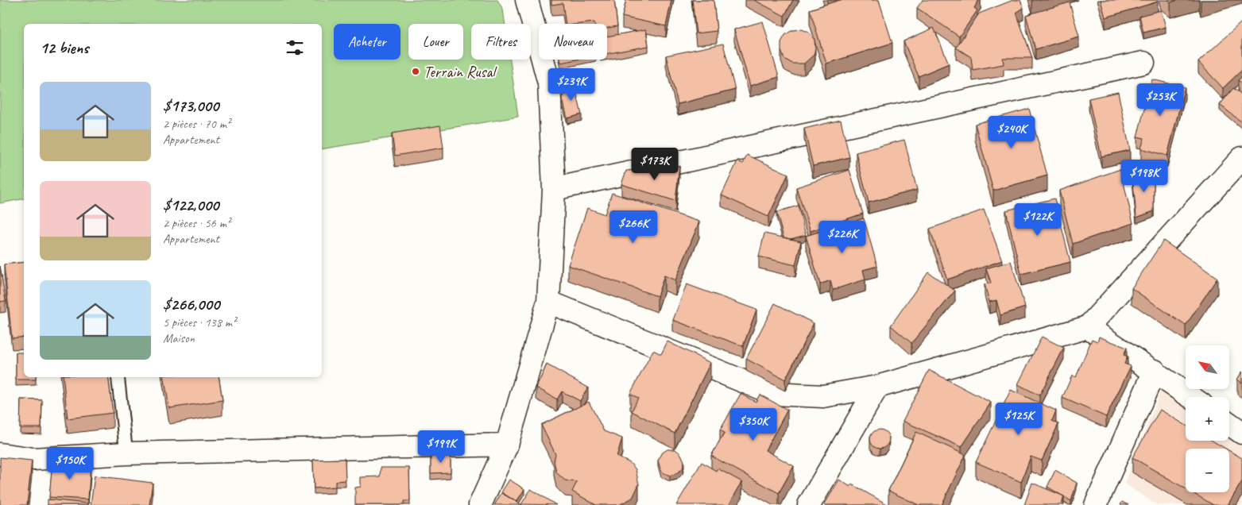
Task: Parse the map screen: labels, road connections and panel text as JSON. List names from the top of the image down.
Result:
{
  "places": ["Terrain Rusal"],
  "north": "top left",
  "page": {
    "chip": [
      "Acheter",
      "Louer",
      "Filtres",
      "Nouveau"
    ],
    "heading": "12 biens",
    "price": [
      "$239K",
      "$253K",
      "$240K",
      "$173K",
      "$198K",
      "$122K",
      "$266K",
      "$226K",
      "$125K",
      "$350K",
      "$199K",
      "$150K"
    ],
    "list": [
      {
        "name": "$173,000",
        "note": "2 pièces · 70 m² · Appartement"
      },
      {
        "name": "$122,000",
        "note": "2 pièces · 56 m² · Appartement"
      },
      {
        "name": "$266,000",
        "note": "5 pièces · 138 m² · Maison"
      }
    ],
    "map_buttons": ["+", "−"]
  }
}
